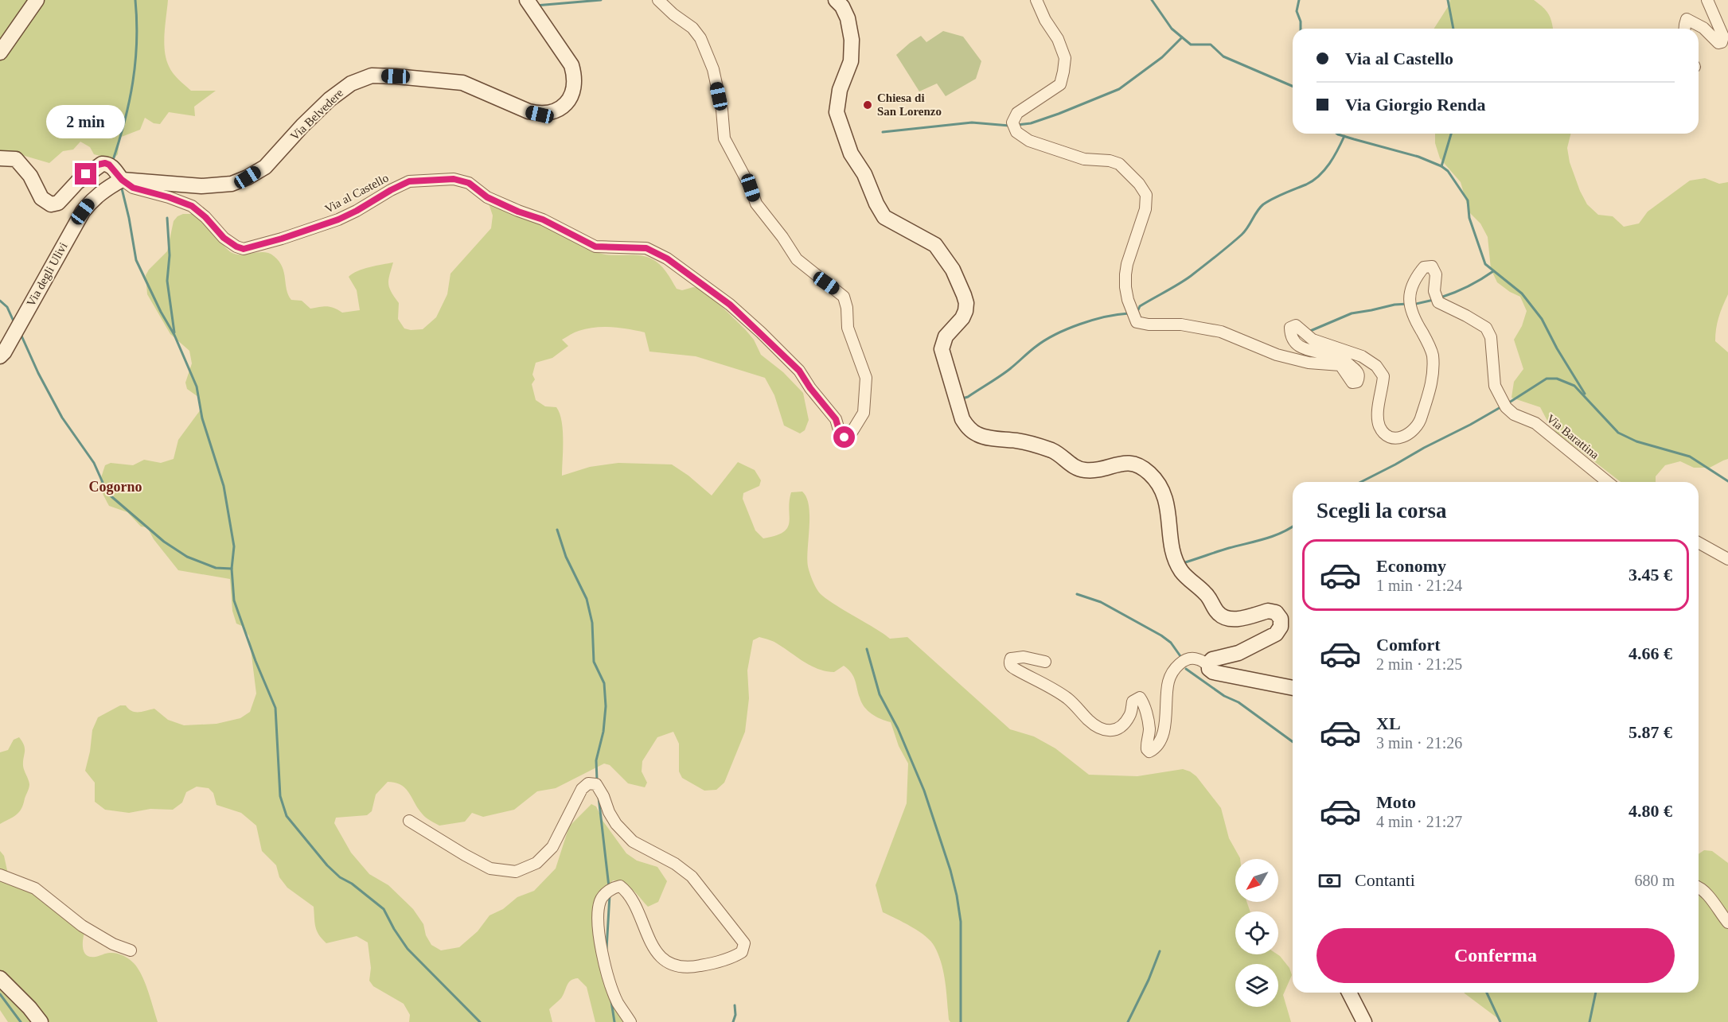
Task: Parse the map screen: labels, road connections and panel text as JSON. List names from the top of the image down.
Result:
{
  "streets": {
    "street": [
      "Via Belvedere",
      "Via al Castello",
      "Via degli Ulivi",
      "Via Barattina"
    ]
  },
  "crossings": [
    ["Via Belvedere", "Via al Castello"],
    ["Via Belvedere", "Via degli Ulivi"],
    ["Via al Castello", "Via degli Ulivi"]
  ],
  "districts": ["Cogorno"],
  "places": ["Chiesa di San Lorenzo"],
  "north": "bottom left",
  "page": {
    "banner": ["Via al Castello", "Via Giorgio Renda"],
    "bubble": "2 min",
    "heading": "Scegli la corsa",
    "list": [
      {
        "name": "Economy",
        "note": "1 min · 21:24",
        "value": "3.45 €"
      },
      {
        "name": "Comfort",
        "note": "2 min · 21:25",
        "value": "4.66 €"
      },
      {
        "name": "XL",
        "note": "3 min · 21:26",
        "value": "5.87 €"
      },
      {
        "name": "Moto",
        "note": "4 min · 21:27",
        "value": "4.80 €"
      }
    ],
    "pay": ["Contanti", "680 m"],
    "buttons": "Conferma"
  }
}
